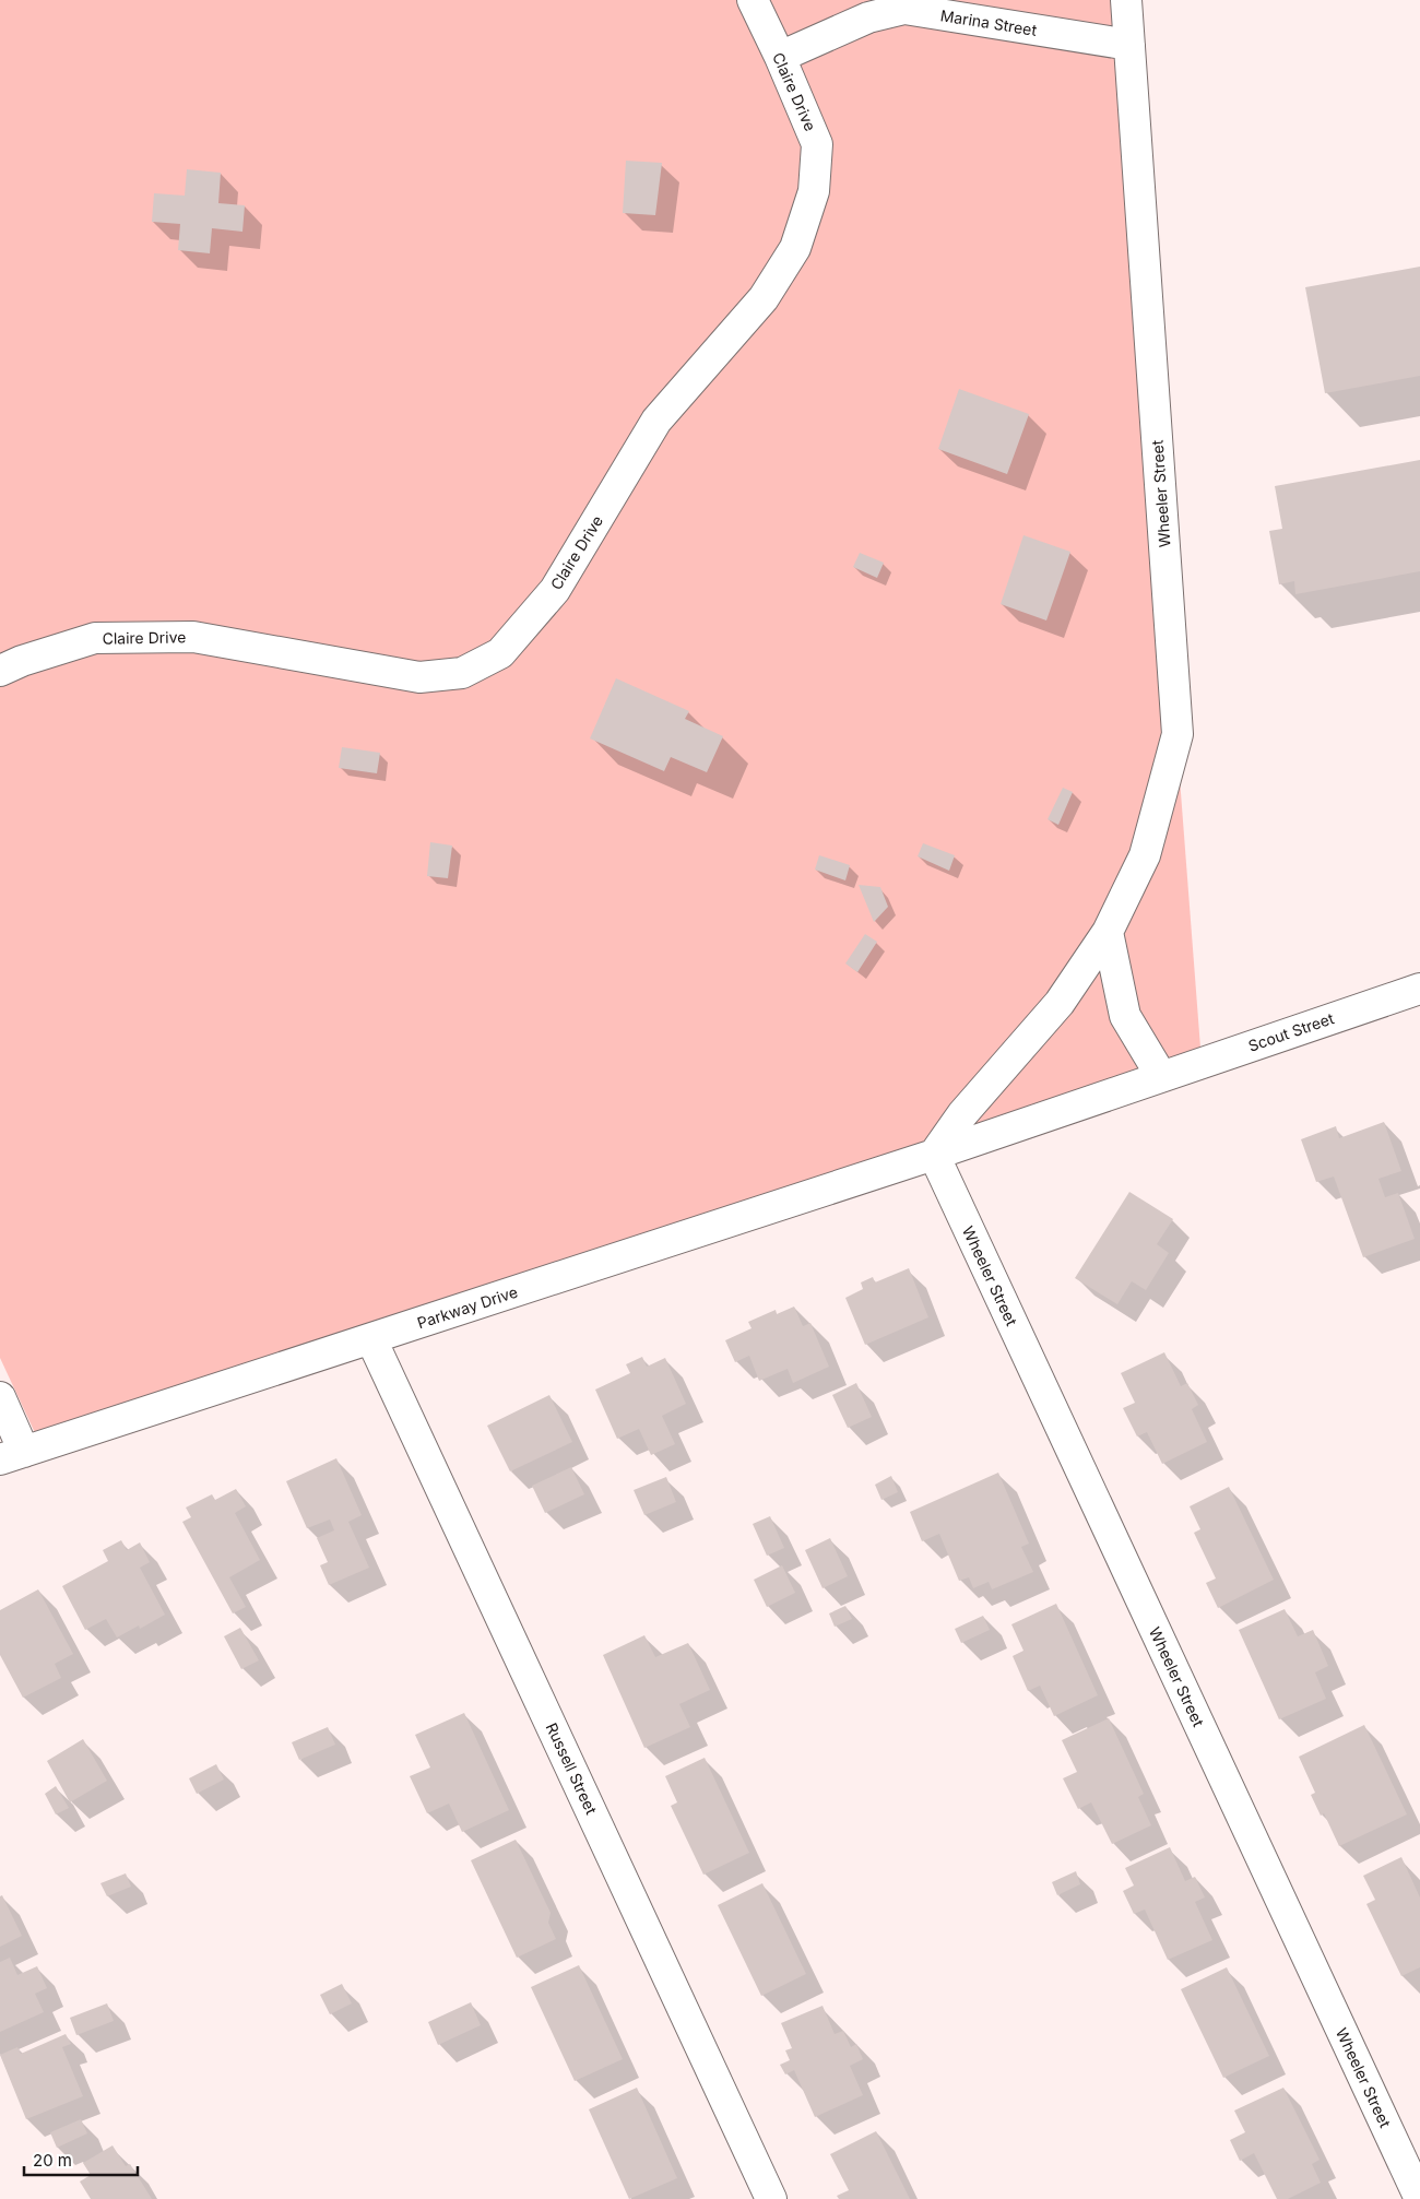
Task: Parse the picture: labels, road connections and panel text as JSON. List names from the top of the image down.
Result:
{
  "streets": {
    "street": [
      "Marina Street",
      "Claire Drive",
      "Wheeler Street",
      "Scout Street",
      "Parkway Drive",
      "Russell Street"
    ]
  },
  "crossings": [
    ["Marina Street", "Claire Drive"],
    ["Marina Street", "Wheeler Street"],
    ["Wheeler Street", "Parkway Drive"],
    ["Parkway Drive", "Russell Street"]
  ],
  "scale_bar": "20 m"
}
